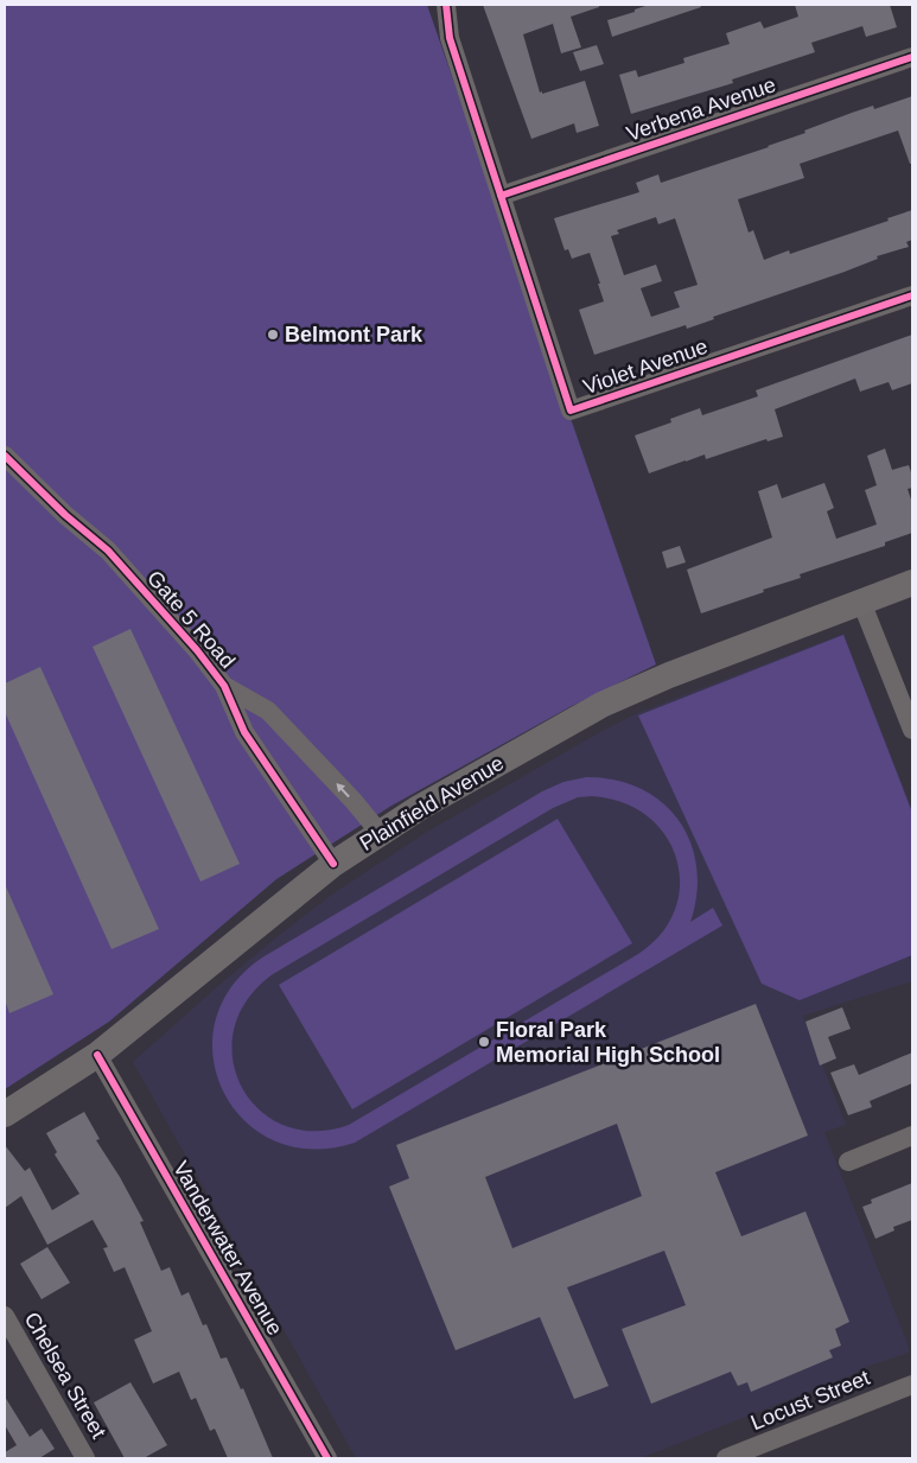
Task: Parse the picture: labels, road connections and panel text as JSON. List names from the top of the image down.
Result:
{
  "streets": {
    "main road": ["Plainfield Avenue"],
    "street": [
      "Verbena Avenue",
      "Violet Avenue",
      "Gate 5 Road",
      "Vanderwater Avenue",
      "Chelsea Street",
      "Locust Street"
    ]
  },
  "crossings": [
    ["Verbena Avenue", "Violet Avenue"],
    ["Gate 5 Road", "Plainfield Avenue"],
    ["Plainfield Avenue", "Vanderwater Avenue"]
  ],
  "places": ["Belmont Park", "Floral Park Memorial High School"]
}
